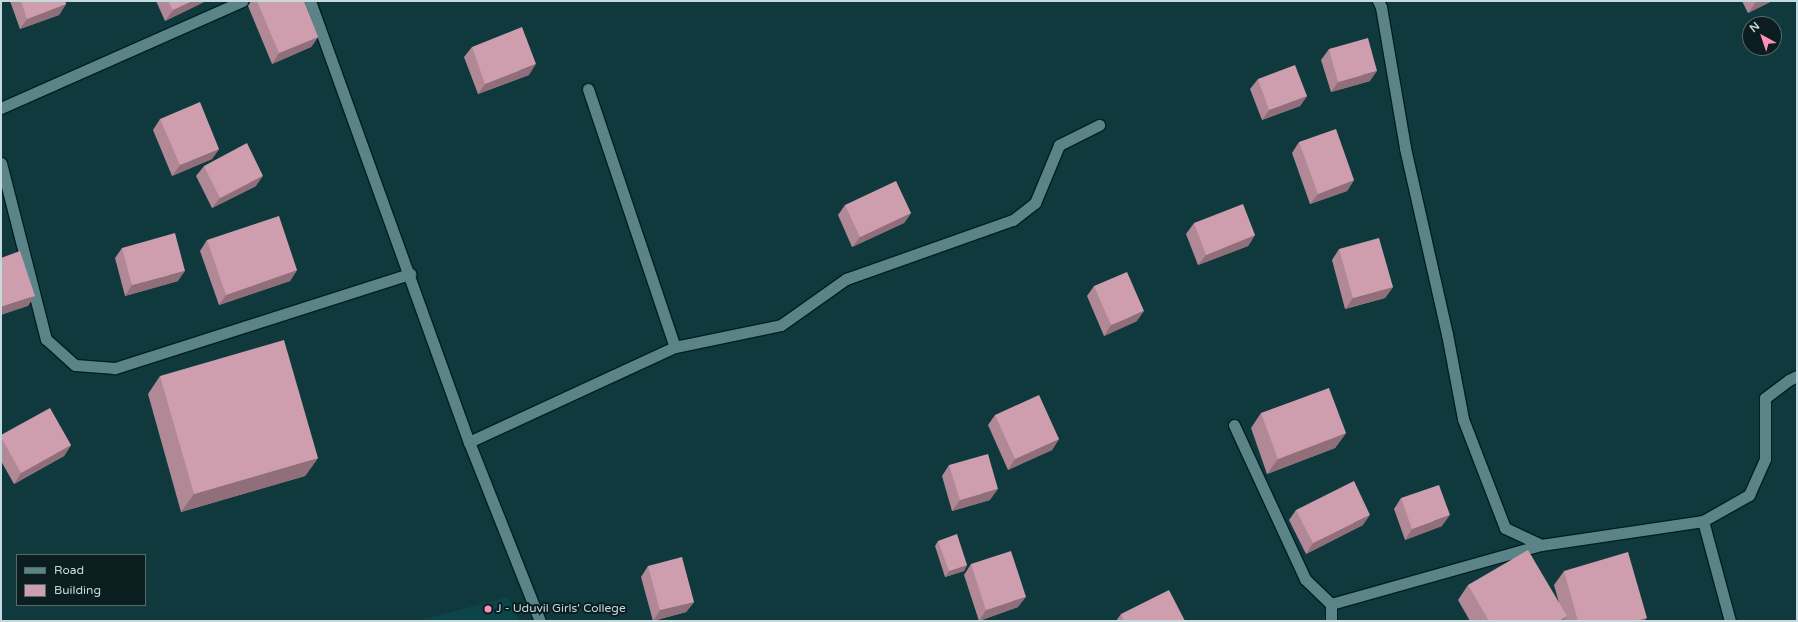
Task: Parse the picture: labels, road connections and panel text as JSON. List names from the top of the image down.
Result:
{
  "places": ["J - Uduvil Girls' College"],
  "legend": ["Road", "Building"],
  "north": "top left"
}
